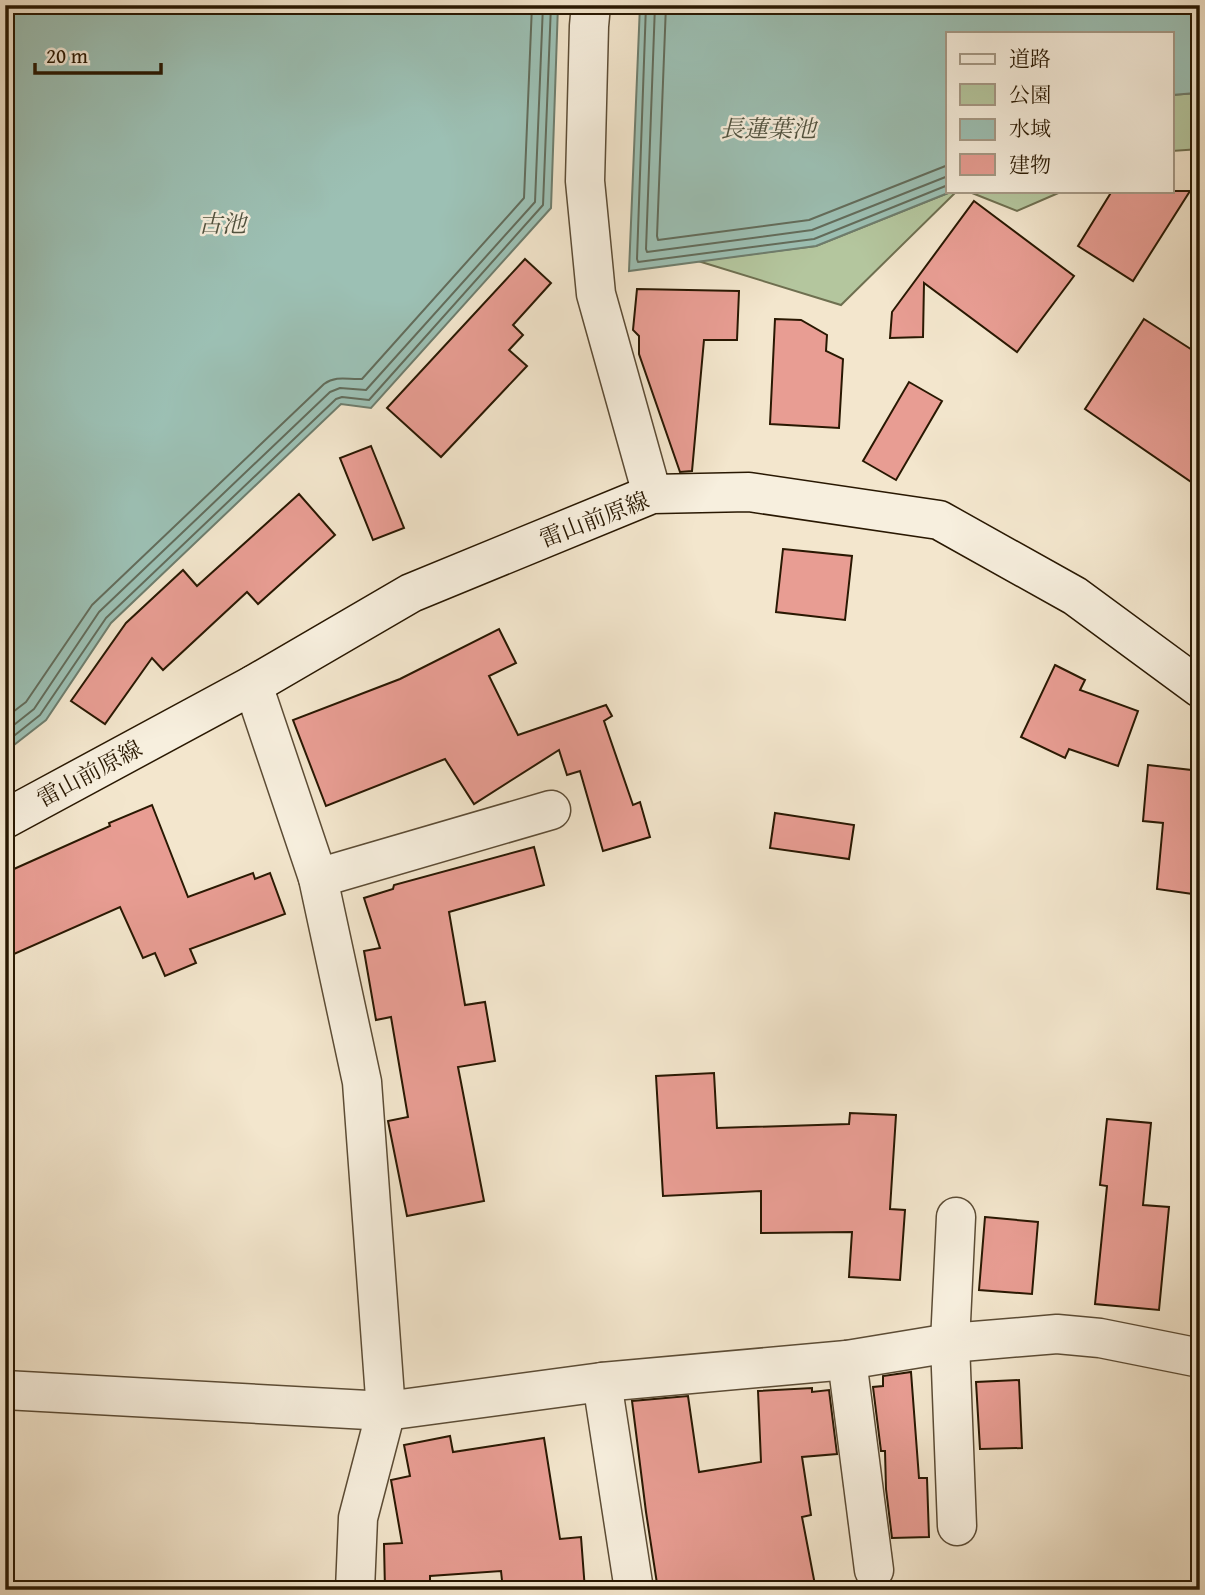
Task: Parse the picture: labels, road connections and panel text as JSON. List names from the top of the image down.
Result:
{
  "streets": {
    "street": ["雷山前原線"]
  },
  "water": ["長蓮葉池", "古池"],
  "legend": [
    "道路",
    "公園",
    "水域",
    "建物"
  ],
  "scale_bar": "20 m"
}
